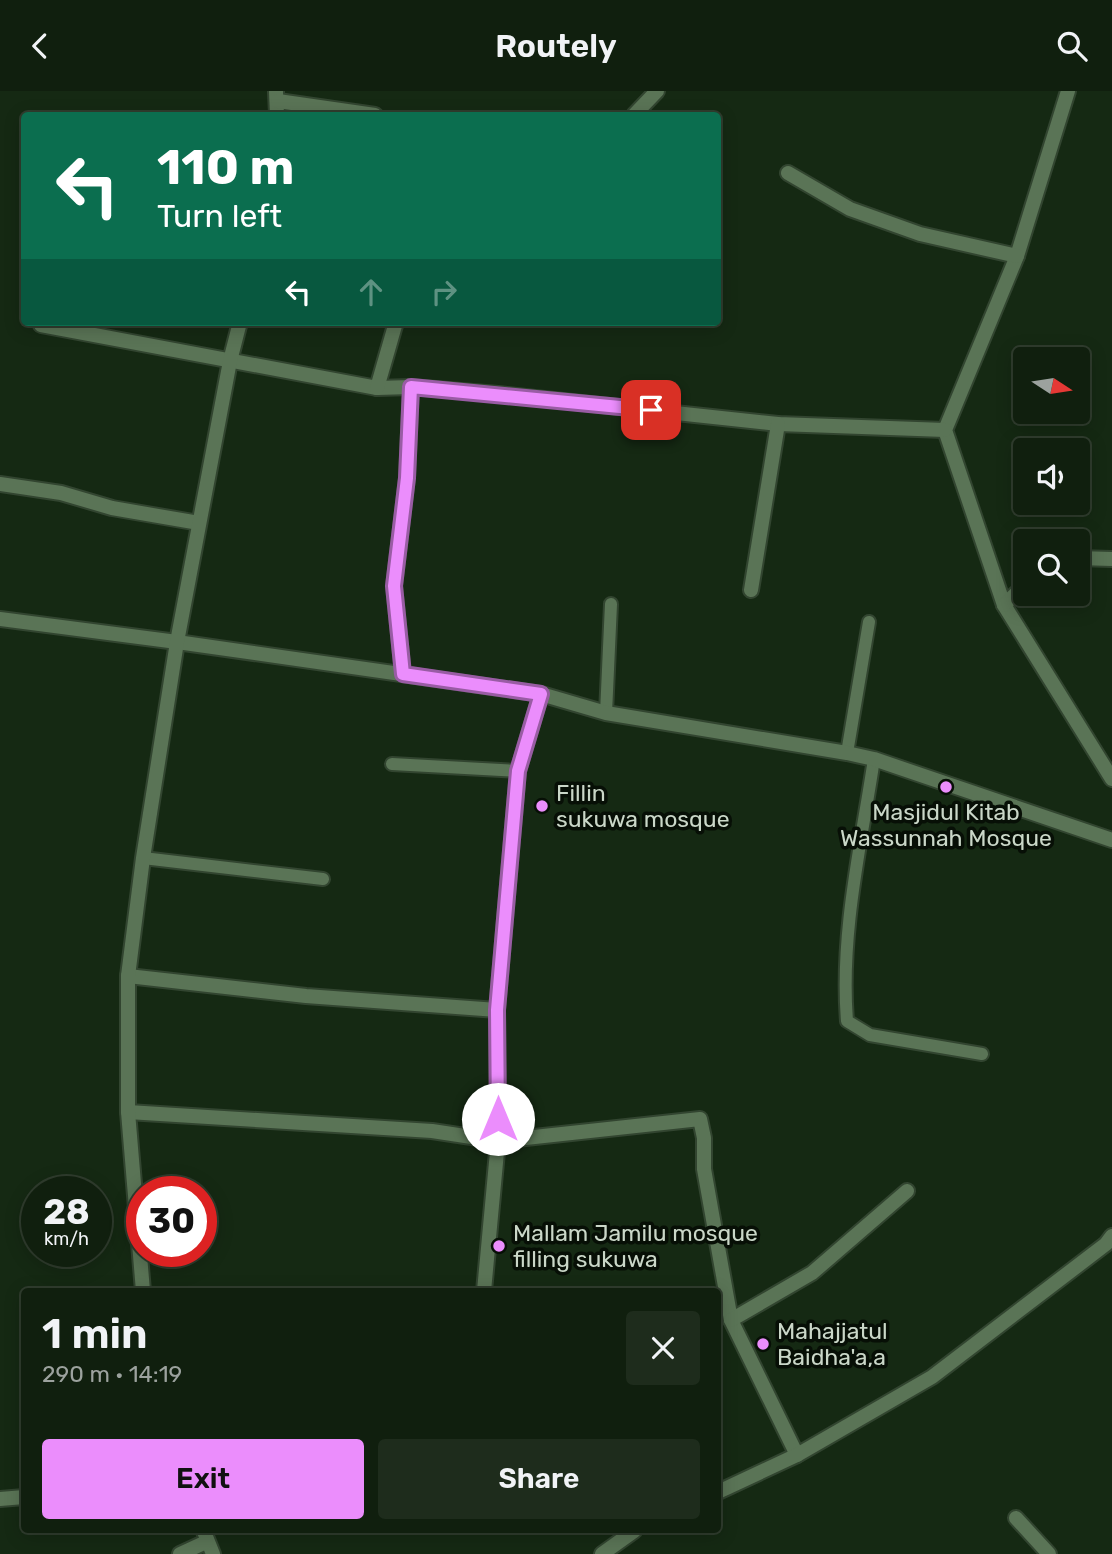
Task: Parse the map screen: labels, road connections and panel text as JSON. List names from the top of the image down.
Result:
{
  "places": [
    "Masjidul Kitab Wassunnah Mosque",
    "Fillin sukuwa mosque",
    "Mallam Jamilu mosque filling sukuwa",
    "Mahajjatul Baidha'a,a"
  ],
  "north": "right",
  "page": {
    "header": "Routely",
    "turn": ["110 m", "Turn left"],
    "speed": "28 km/h",
    "limit": "30",
    "heading": ["1 min", "290 m · 14:19"],
    "buttons": ["Exit", "Share"]
  }
}
